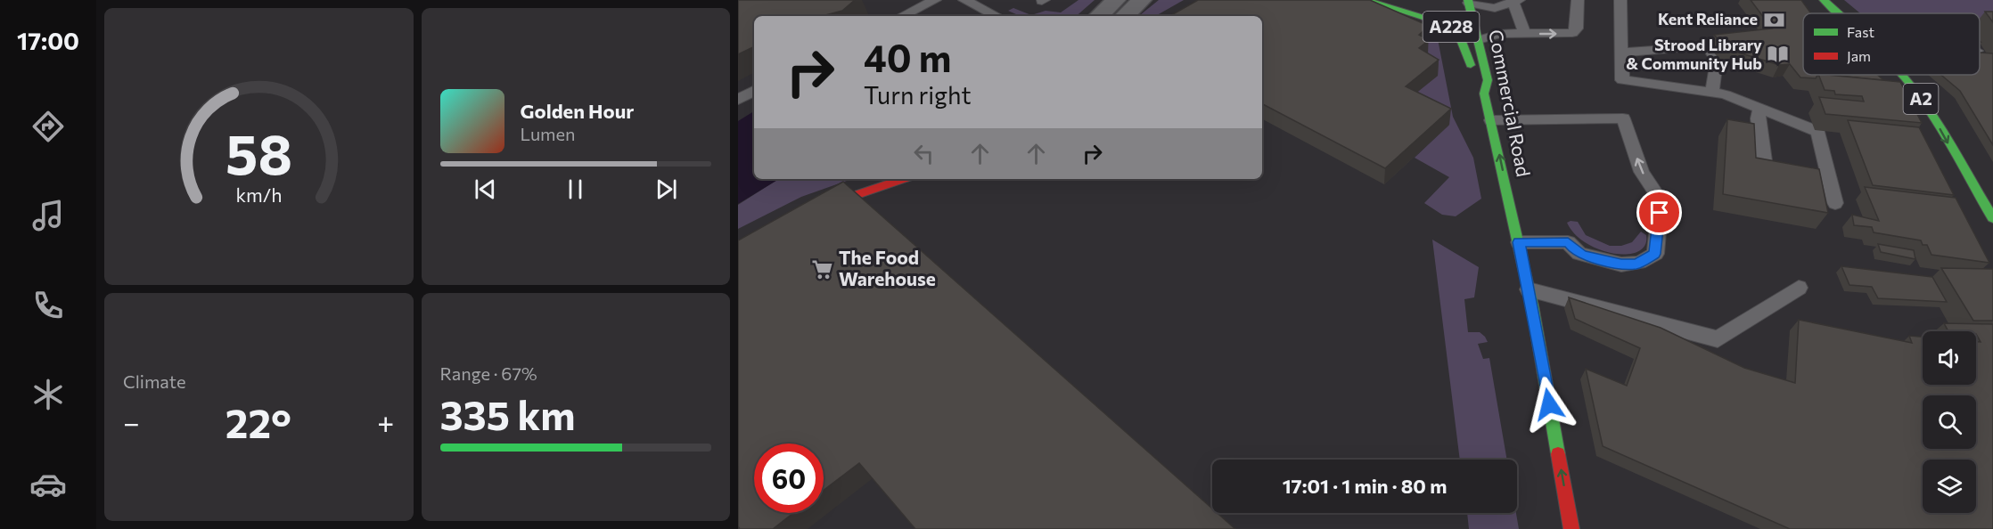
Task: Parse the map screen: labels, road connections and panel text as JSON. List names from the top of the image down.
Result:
{
  "streets": {
    "main road": ["A228", "A2", "Commercial Road"]
  },
  "crossings": [
    ["A228", "Commercial Road"]
  ],
  "one_way": ["Commercial Road"],
  "places": {
    "bank": ["Kent Reliance"],
    "library": ["Strood Library & Community Hub"],
    "supermarket": ["The Food Warehouse"]
  },
  "legend": ["Fast", "Jam"],
  "page": {
    "tabs": "17:00",
    "turn": ["40 m", "Turn right"],
    "song": ["Golden Hour", "Lumen"],
    "tile": [
      "Climate",
      ["Range · 67%", "335 km"]
    ],
    "heat": ["−", "22°", "+"],
    "limit": "60",
    "trip": "17:01 · 1 min · 80 m",
    "gauge": ["58", "km/h"]
  }
}
